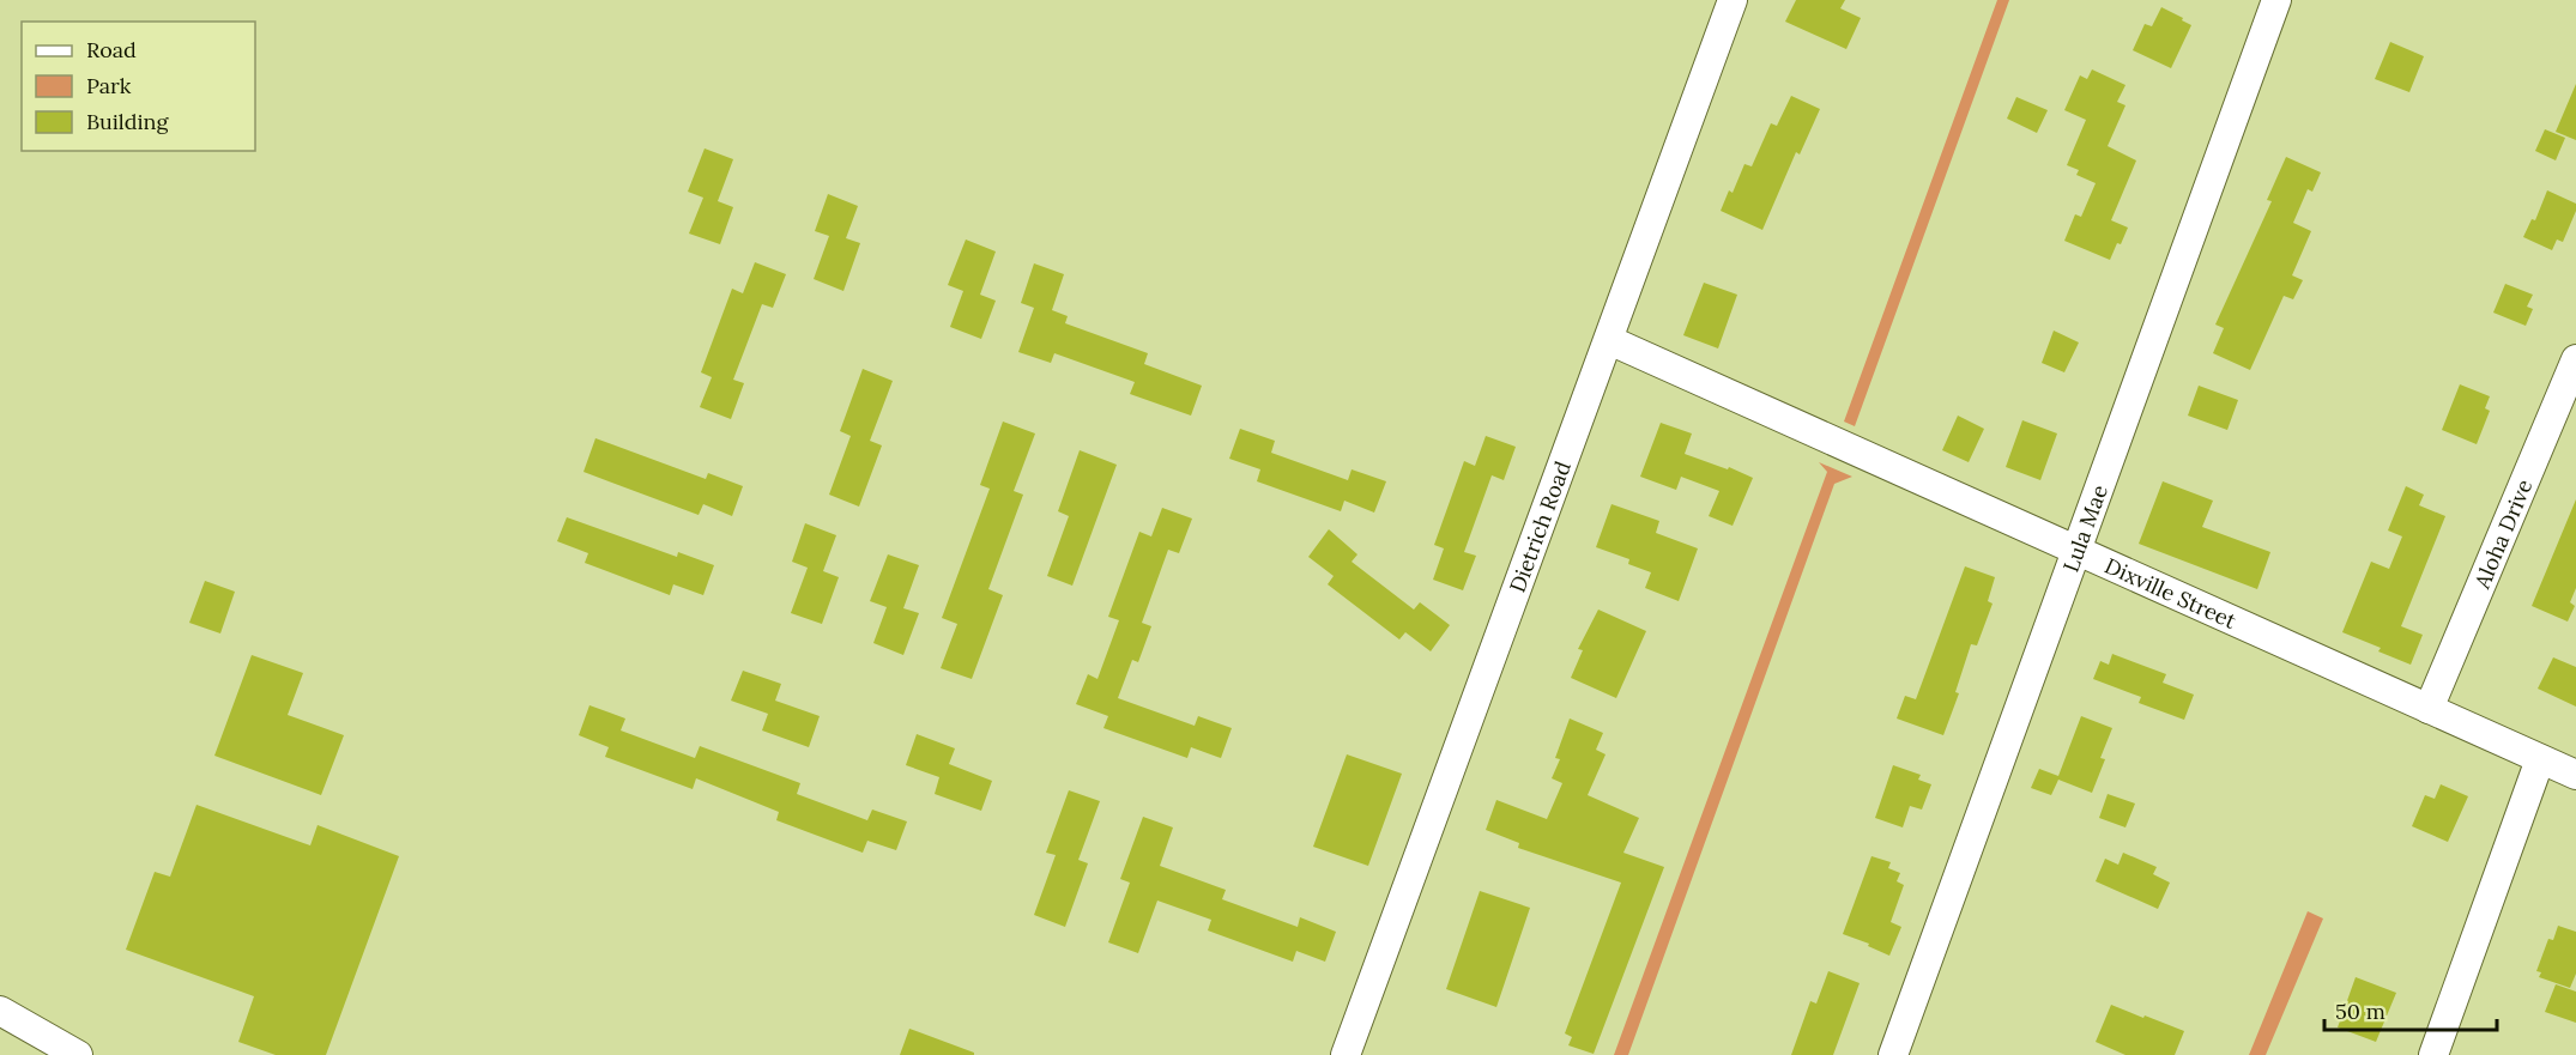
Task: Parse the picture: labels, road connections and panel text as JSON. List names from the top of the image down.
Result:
{
  "streets": {
    "street": [
      "Lula Mae",
      "Dietrich Road",
      "Aloha Drive",
      "Dixville Street"
    ]
  },
  "crossings": [
    ["Lula Mae", "Dixville Street"],
    ["Dietrich Road", "Dixville Street"],
    ["Aloha Drive", "Dixville Street"]
  ],
  "legend": ["Road", "Park", "Building"],
  "scale_bar": "50 m"
}
